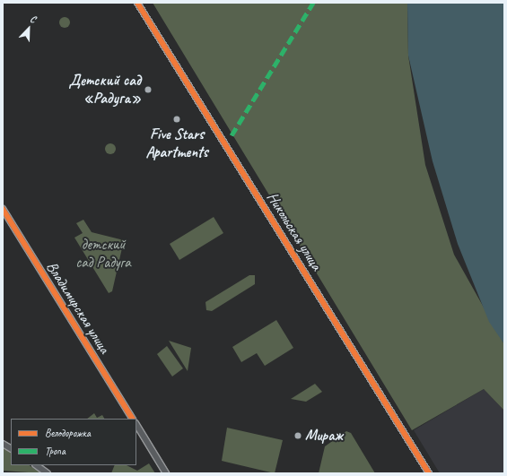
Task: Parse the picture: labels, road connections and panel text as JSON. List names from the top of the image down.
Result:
{
  "streets": {
    "street": ["Никольская улица", "Владимирская улица"]
  },
  "parks": ["детский сад Радуга"],
  "places": ["Детский сад «Радуга»", "Five Stars Apartments", "Мираж"],
  "legend": ["Велодорожка", "Тропа"],
  "north": "top right"
}
